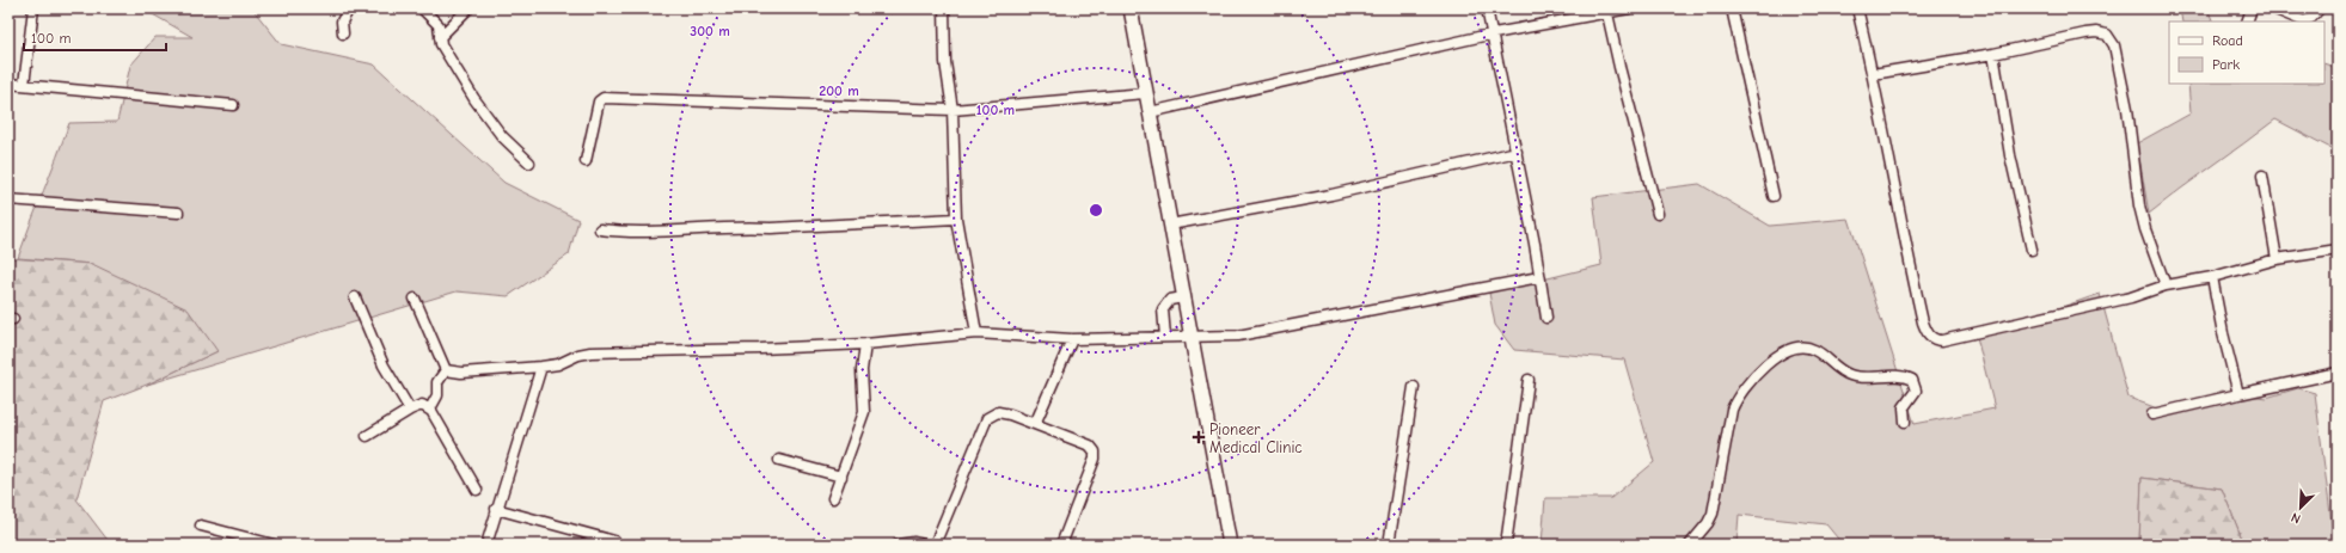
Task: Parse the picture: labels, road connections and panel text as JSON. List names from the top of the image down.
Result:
{
  "places": {
    "health": ["Pioneer Medical Clinic"]
  },
  "legend": ["Road", "Park"],
  "scale_bar": "100 m",
  "north": "bottom left",
  "rings": ["300 m", "200 m", "100 m"]
}
